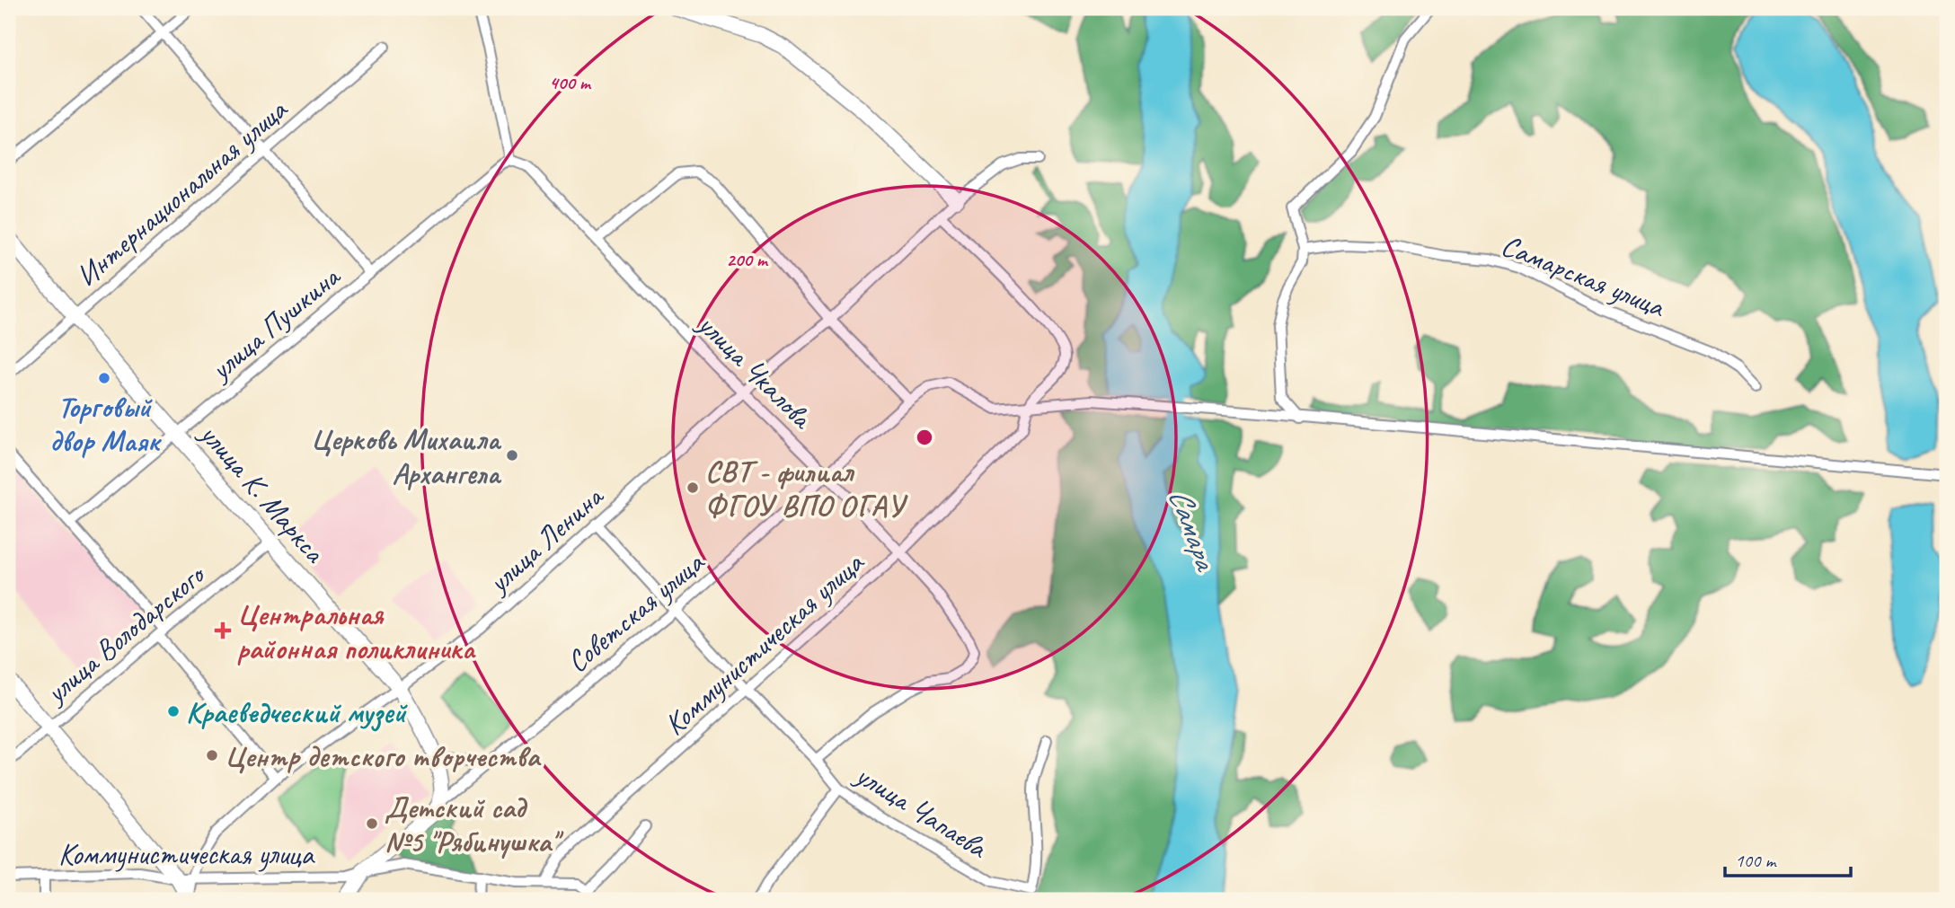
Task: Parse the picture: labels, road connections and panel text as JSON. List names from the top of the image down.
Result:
{
  "streets": {
    "main road": ["улица К. Маркса"],
    "street": [
      "Интернациональная улица",
      "Самарская улица",
      "улица Пушкина",
      "улица Чкалова",
      "улица Ленина",
      "Советская улица",
      "улица Володарского",
      "Коммунистическая улица",
      "улица Чапаева"
    ]
  },
  "crossings": [
    ["Интернациональная улица", "улица К. Маркса"],
    ["улица Пушкина", "улица Чкалова"],
    ["улица Пушкина", "улица К. Маркса"],
    ["улица Чкалова", "улица Ленина"],
    ["улица Чкалова", "Советская улица"],
    ["улица Чкалова", "Коммунистическая улица"],
    ["улица Чкалова", "улица Чапаева"],
    ["улица К. Маркса", "улица Ленина"],
    ["улица К. Маркса", "Советская улица"],
    ["улица К. Маркса", "улица Володарского"],
    ["улица Ленина", "Коммунистическая улица"],
    ["улица Ленина", "улица Чапаева"],
    ["Советская улица", "Коммунистическая улица"],
    ["Советская улица", "улица Чапаева"],
    ["Коммунистическая улица", "улица Чапаева"]
  ],
  "water": ["Самара"],
  "places": {
    "other": [
      "Торговый двор Маяк",
      "Церковь Михаила Архангела",
      "СВТ - филиал ФГОУ ВПО ОГАУ",
      "Краеведческий музей",
      "Центр детского творчества",
      "Детский сад №5 \"Рябинушка\""
    ],
    "health": ["Центральная районная поликлиника"]
  },
  "scale_bar": "100 m",
  "rings": ["400 m", "200 m"]
}
